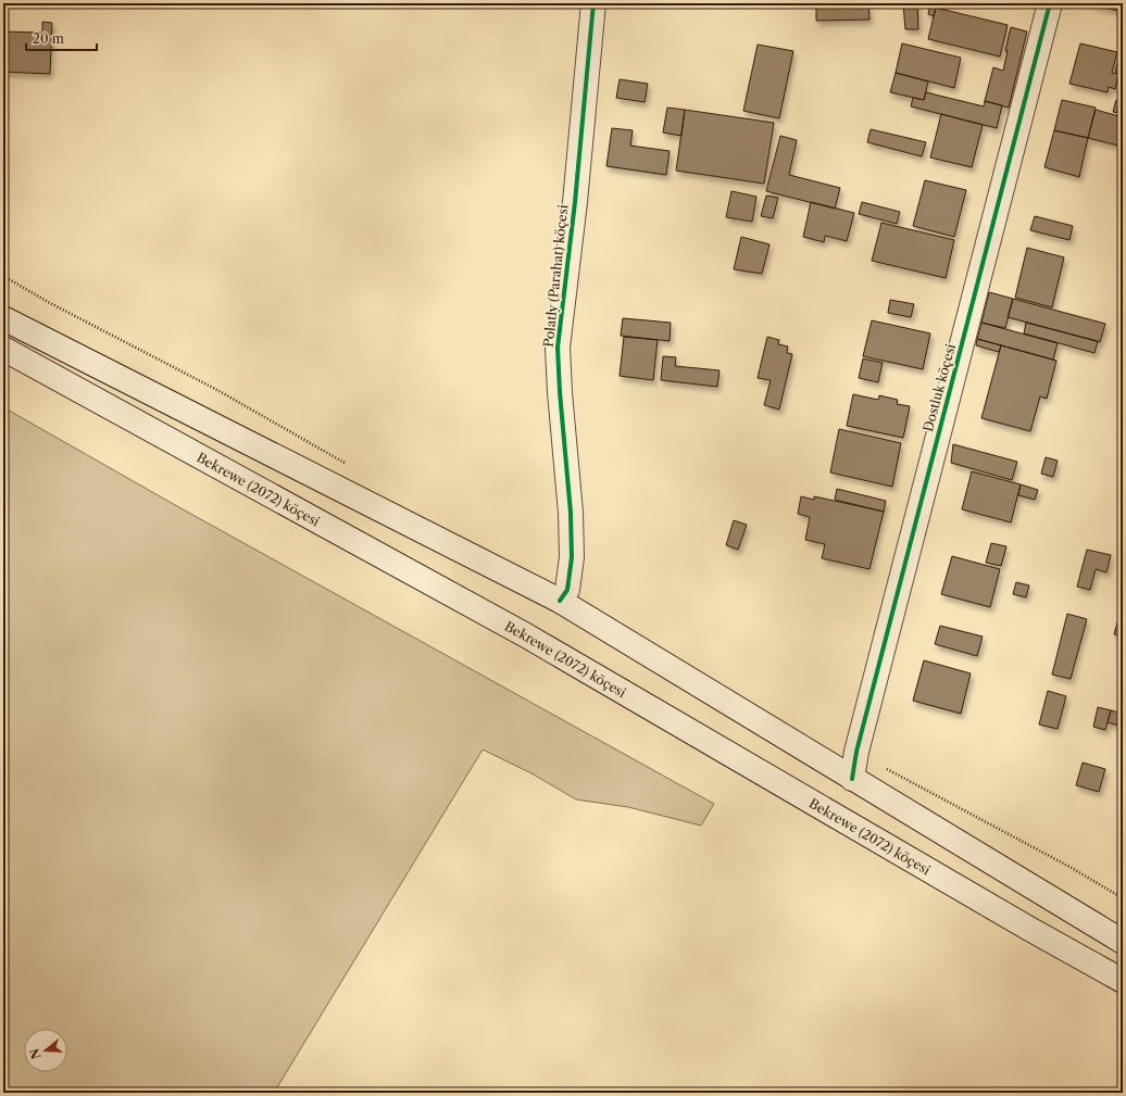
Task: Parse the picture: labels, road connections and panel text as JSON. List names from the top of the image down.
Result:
{
  "streets": {
    "main road": ["Polatly (Parahat) köçesi", "Dostluk köçesi", "Bekrewe (2072) köçesi"]
  },
  "scale_bar": "20 m",
  "north": "left"
}
